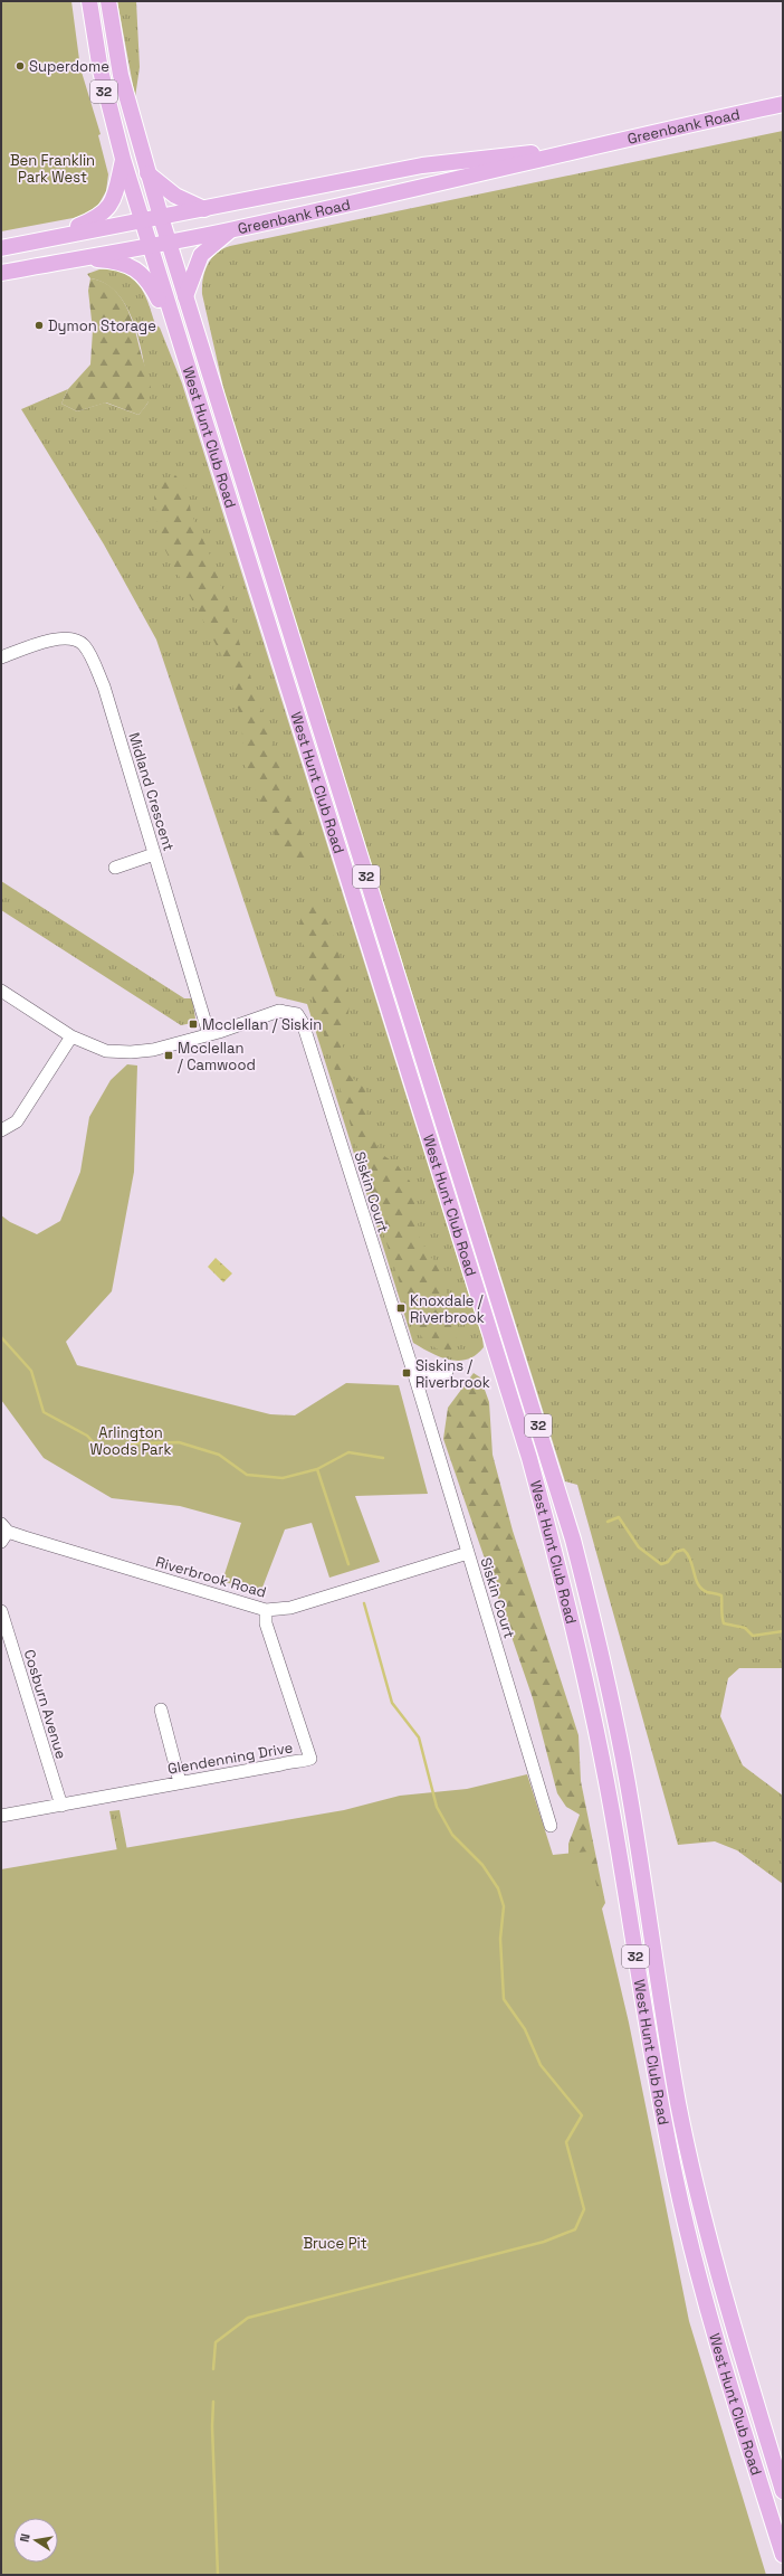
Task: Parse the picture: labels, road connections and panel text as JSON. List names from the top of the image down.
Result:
{
  "streets": {
    "main road": ["32", "Greenbank Road", "West Hunt Club Road"],
    "street": [
      "Midland Crescent",
      "Siskin Court",
      "Riverbrook Road",
      "Cosburn Avenue",
      "Glendenning Drive"
    ]
  },
  "crossings": [
    ["Greenbank Road", "West Hunt Club Road"],
    ["Midland Crescent", "Siskin Court"],
    ["Siskin Court", "Riverbrook Road"],
    ["Riverbrook Road", "Glendenning Drive"],
    ["Cosburn Avenue", "Glendenning Drive"]
  ],
  "parks": ["Ben Franklin Park West", "Arlington Woods Park", "Bruce Pit"],
  "places": {
    "other": ["Superdome", "Dymon Storage"],
    "transit": [
      "Mcclellan / Siskin",
      "Mcclellan / Camwood",
      "Knoxdale / Riverbrook",
      "Siskins / Riverbrook"
    ]
  },
  "north": "left"
}
